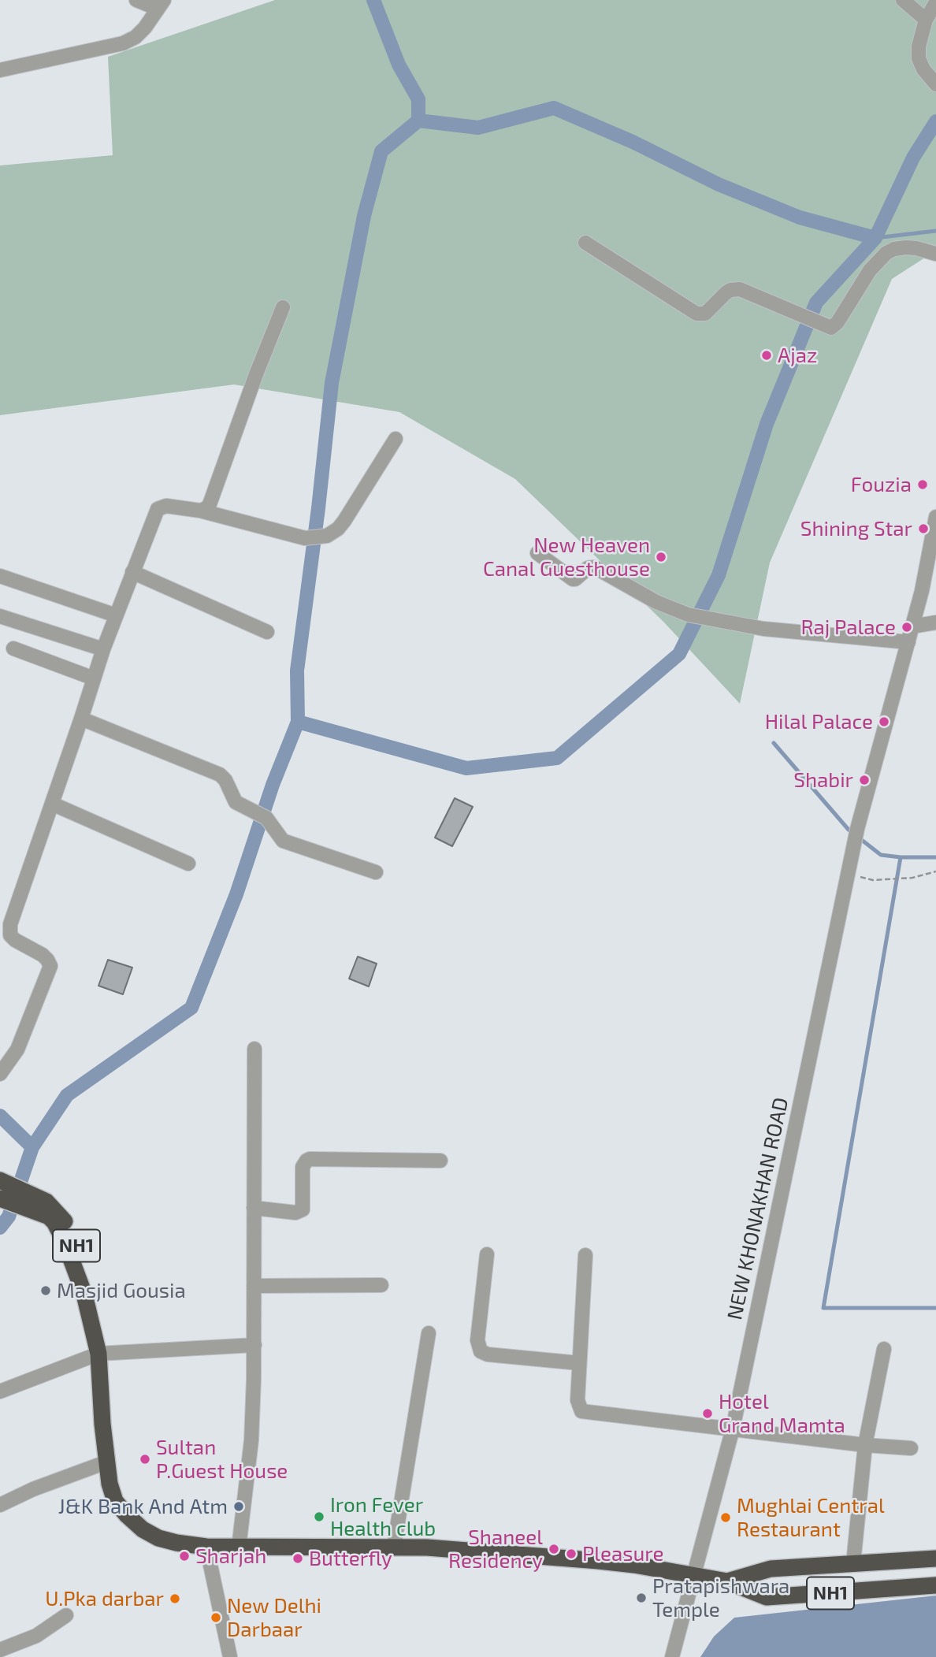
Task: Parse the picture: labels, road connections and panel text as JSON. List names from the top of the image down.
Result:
{
  "streets": {
    "highway": ["NH1"],
    "street": ["NEW KHONAKHAN ROAD"]
  },
  "crossings": [
    ["NEW KHONAKHAN ROAD", "NH1"]
  ],
  "places": [
    "Ajaz",
    "Fouzia",
    "Shining Star",
    "New Heaven Canal Guesthouse",
    "Raj Palace",
    "Hilal Palace",
    "Shabir",
    "Masjid Gousia",
    "Hotel Grand Mamta",
    "Sultan P.Guest House",
    "J&K Bank And Atm",
    "Iron Fever Health club",
    "Mughlai Central Restaurant",
    "Shaneel Residency",
    "Pleasure",
    "Sharjah",
    "Butterfly",
    "Pratapishwara Temple",
    "U.Pka darbar",
    "New Delhi Darbaar"
  ]
}
